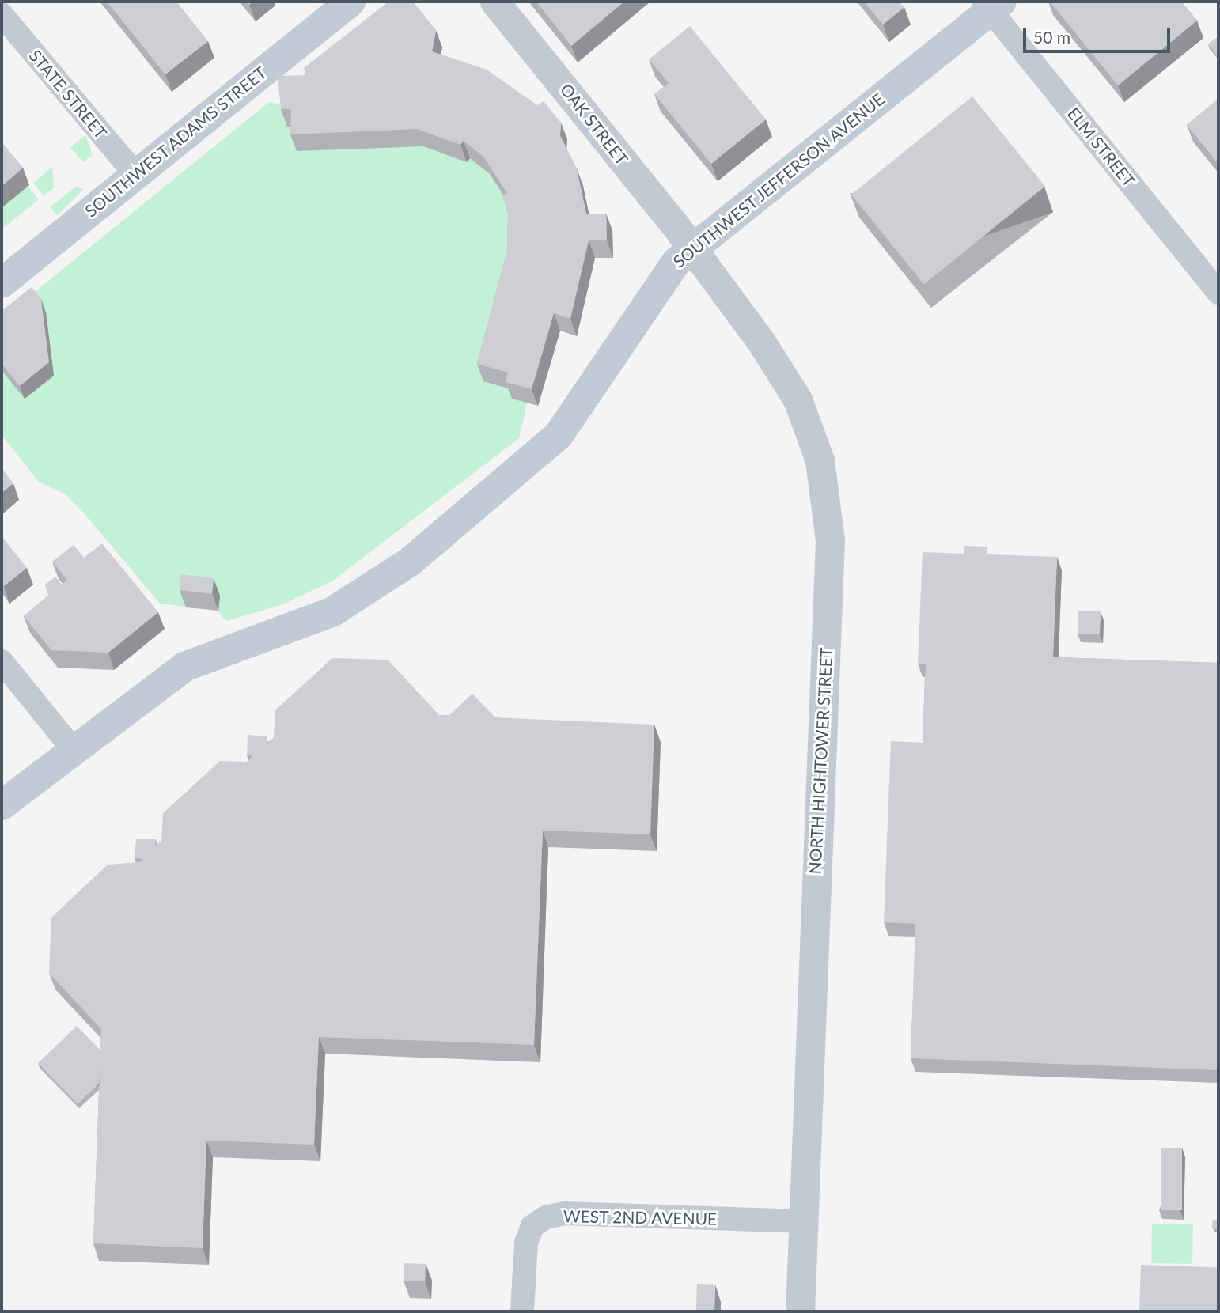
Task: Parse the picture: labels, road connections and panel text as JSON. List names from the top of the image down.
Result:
{
  "streets": {
    "main road": ["SOUTHWEST ADAMS STREET", "SOUTHWEST JEFFERSON AVENUE"],
    "street": [
      "STATE STREET",
      "OAK STREET",
      "ELM STREET",
      "NORTH HIGHTOWER STREET",
      "WEST 2ND AVENUE"
    ]
  },
  "crossings": [
    ["STATE STREET", "SOUTHWEST ADAMS STREET"],
    ["OAK STREET", "SOUTHWEST JEFFERSON AVENUE"],
    ["OAK STREET", "NORTH HIGHTOWER STREET"],
    ["ELM STREET", "SOUTHWEST JEFFERSON AVENUE"],
    ["SOUTHWEST JEFFERSON AVENUE", "NORTH HIGHTOWER STREET"],
    ["NORTH HIGHTOWER STREET", "WEST 2ND AVENUE"]
  ],
  "scale_bar": "50 m"
}
